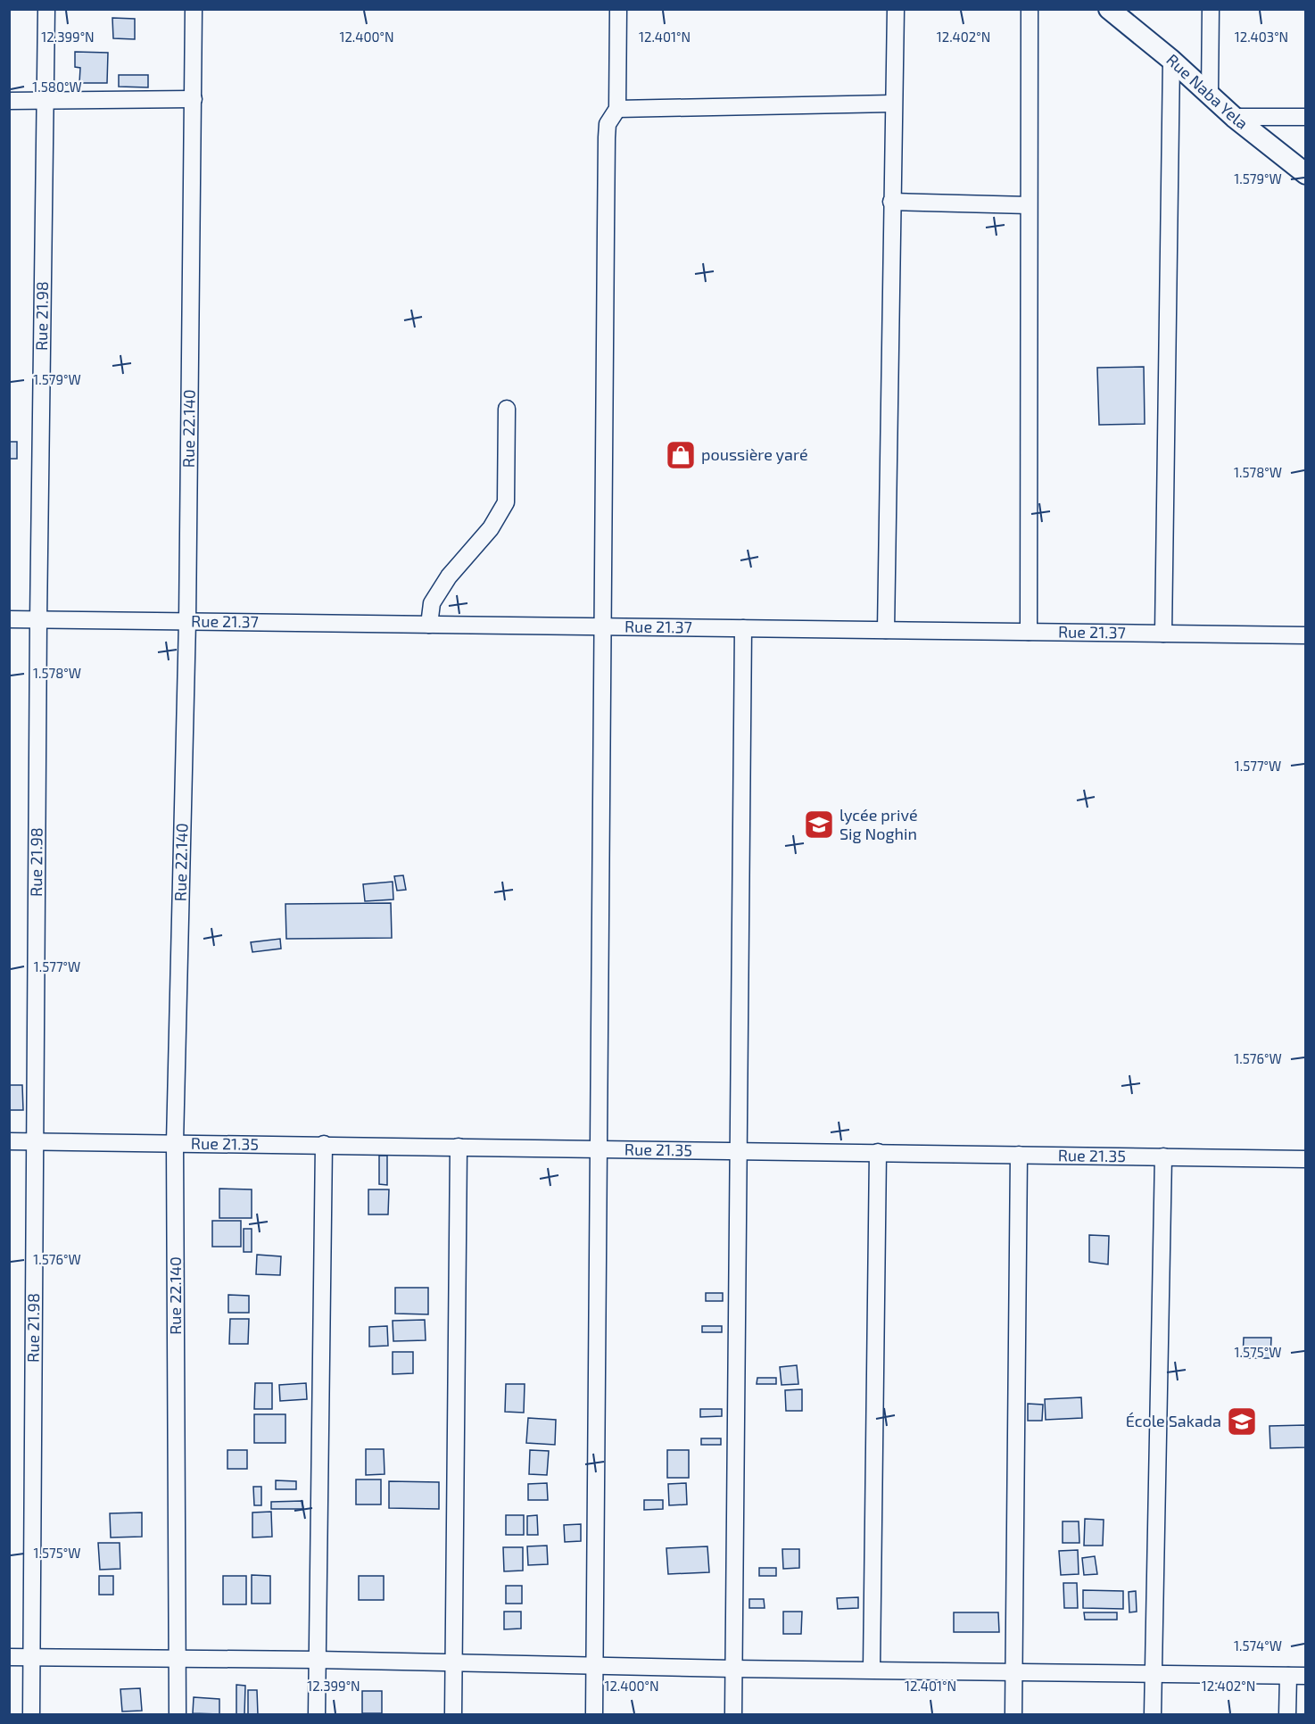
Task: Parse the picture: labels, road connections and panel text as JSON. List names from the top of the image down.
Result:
{
  "streets": {
    "street": [
      "Rue Naba Yela",
      "Rue 21.98",
      "Rue 22.140",
      "Rue 21.37",
      "Rue 21.35"
    ]
  },
  "crossings": [
    ["Rue 21.98", "Rue 21.37"],
    ["Rue 21.98", "Rue 21.35"],
    ["Rue 22.140", "Rue 21.37"],
    ["Rue 22.140", "Rue 21.35"]
  ],
  "places": {
    "shop": ["poussière yaré"],
    "school or university": ["lycée privé Sig Noghin", "École Sakada"]
  },
  "coordinates": [
    "12.399°N",
    "12.400°N",
    "12.401°N",
    "12.402°N",
    "12.403°N",
    "1.580°W",
    "1.579°W",
    "1.578°W",
    "1.577°W",
    "1.576°W",
    "1.575°W",
    "1.574°W"
  ]
}
